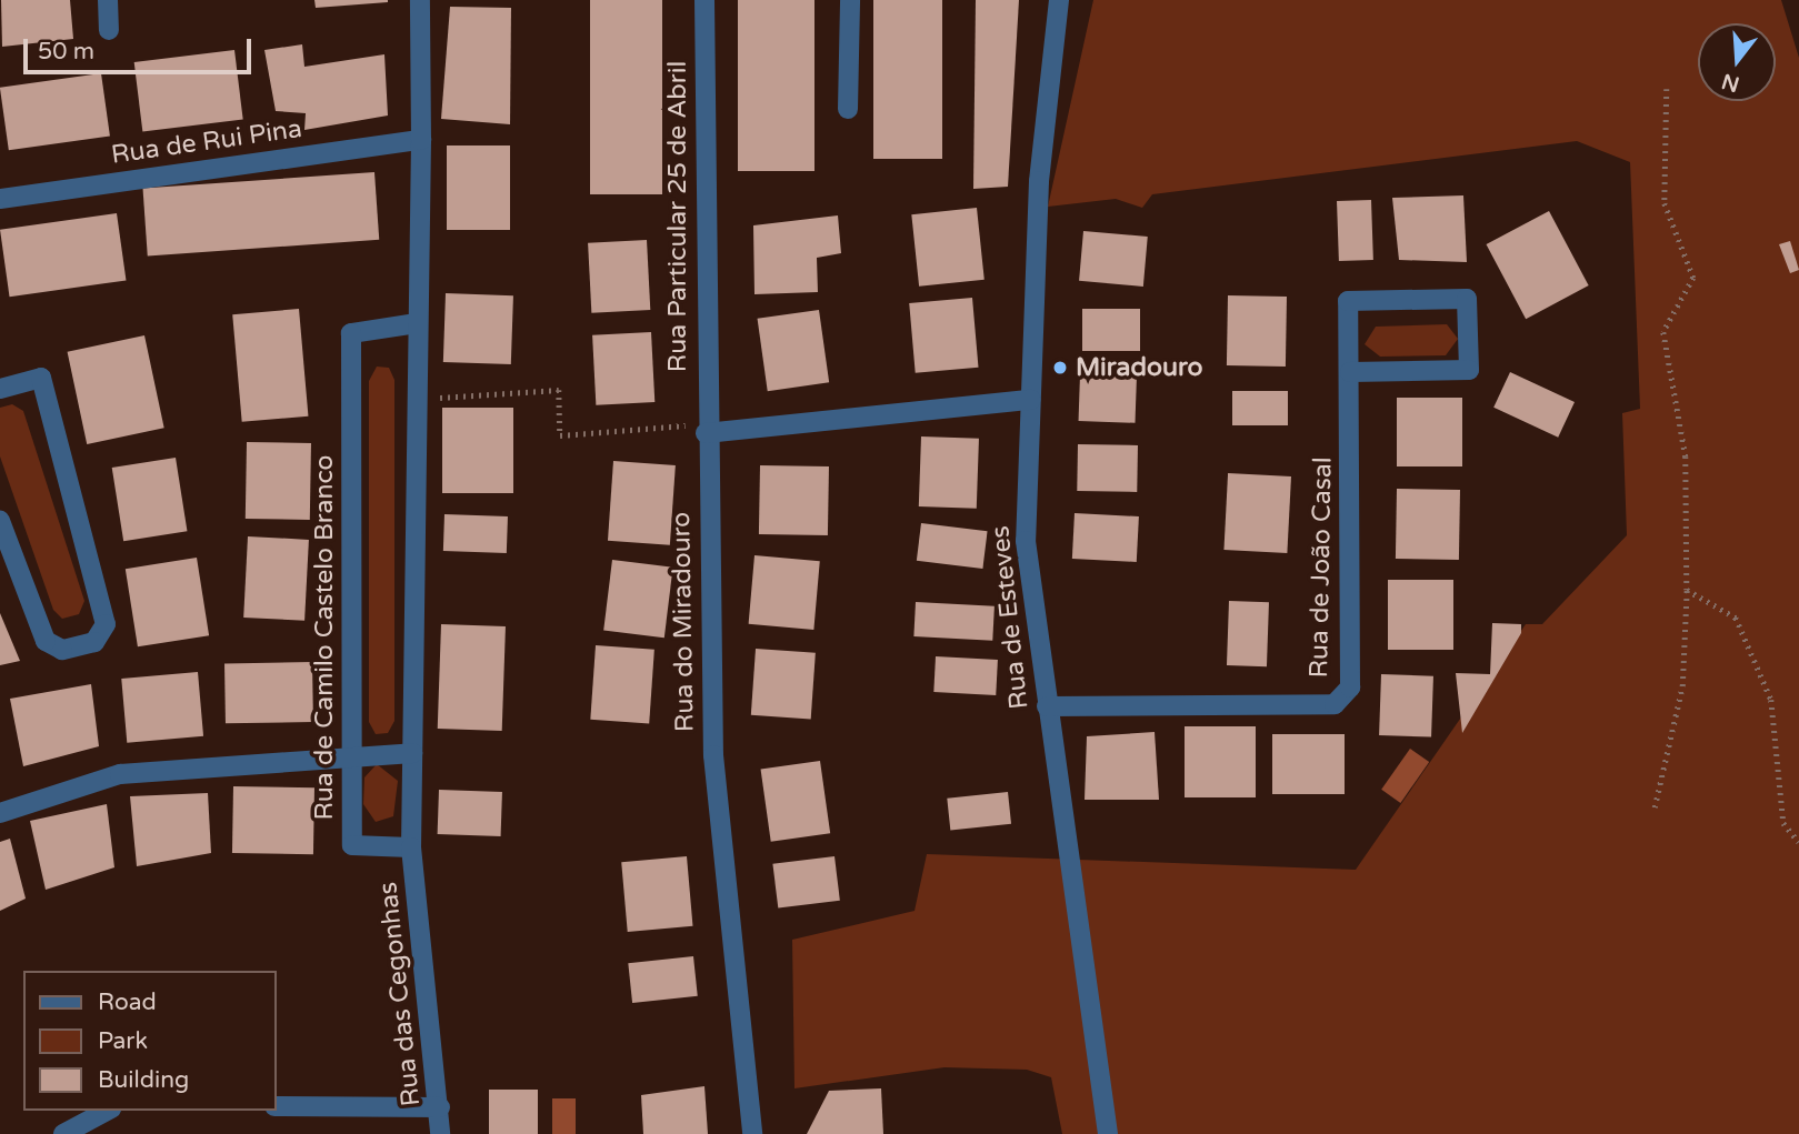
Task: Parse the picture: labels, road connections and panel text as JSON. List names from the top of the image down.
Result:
{
  "streets": {
    "street": [
      "Rua de Rui Pina",
      "Rua Particular 25 de Abril",
      "Rua de João Casal",
      "Rua de Esteves",
      "Rua do Miradouro",
      "Rua de Camilo Castelo Branco",
      "Rua das Cegonhas"
    ]
  },
  "crossings": [
    ["Rua Particular 25 de Abril", "Rua do Miradouro"],
    ["Rua de João Casal", "Rua de Esteves"],
    ["Rua de Camilo Castelo Branco", "Rua das Cegonhas"]
  ],
  "places": ["Miradouro"],
  "legend": ["Road", "Park", "Building"],
  "scale_bar": "50 m",
  "north": "bottom"
}
